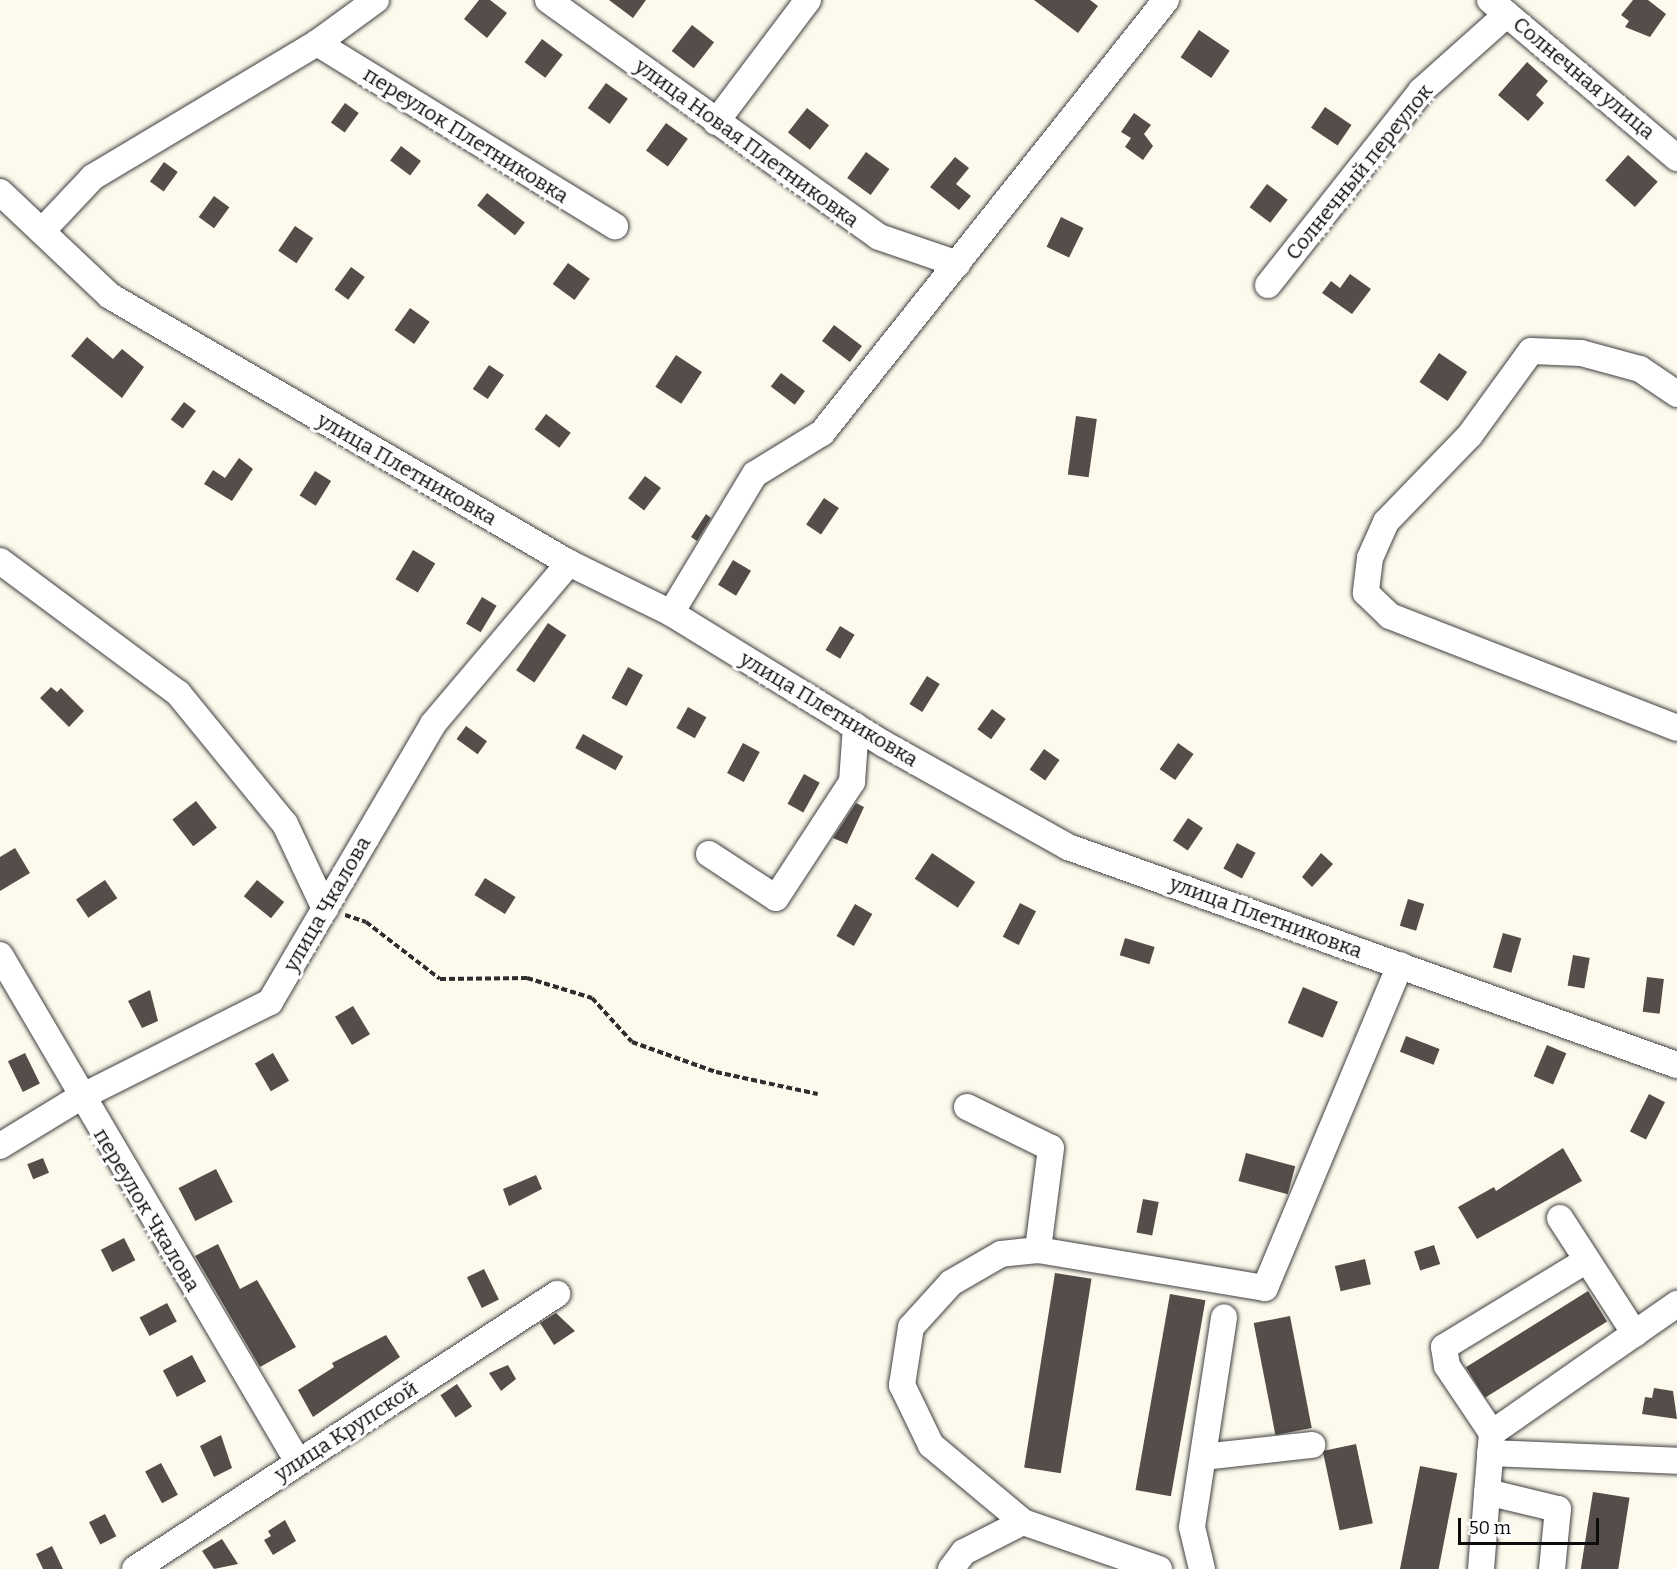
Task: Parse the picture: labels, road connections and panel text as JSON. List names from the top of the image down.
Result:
{
  "streets": {
    "street": [
      "Солнечная улица",
      "переулок Плетниковка",
      "улица Новая Плетниковка",
      "Солнечный переулок",
      "улица Плетниковка",
      "улица Чкалова",
      "переулок Чкалова",
      "улица Крупской"
    ]
  },
  "crossings": [
    ["Солнечная улица", "Солнечный переулок"],
    ["улица Плетниковка", "улица Чкалова"],
    ["улица Чкалова", "переулок Чкалова"],
    ["переулок Чкалова", "улица Крупской"]
  ],
  "scale_bar": "50 m"
}
